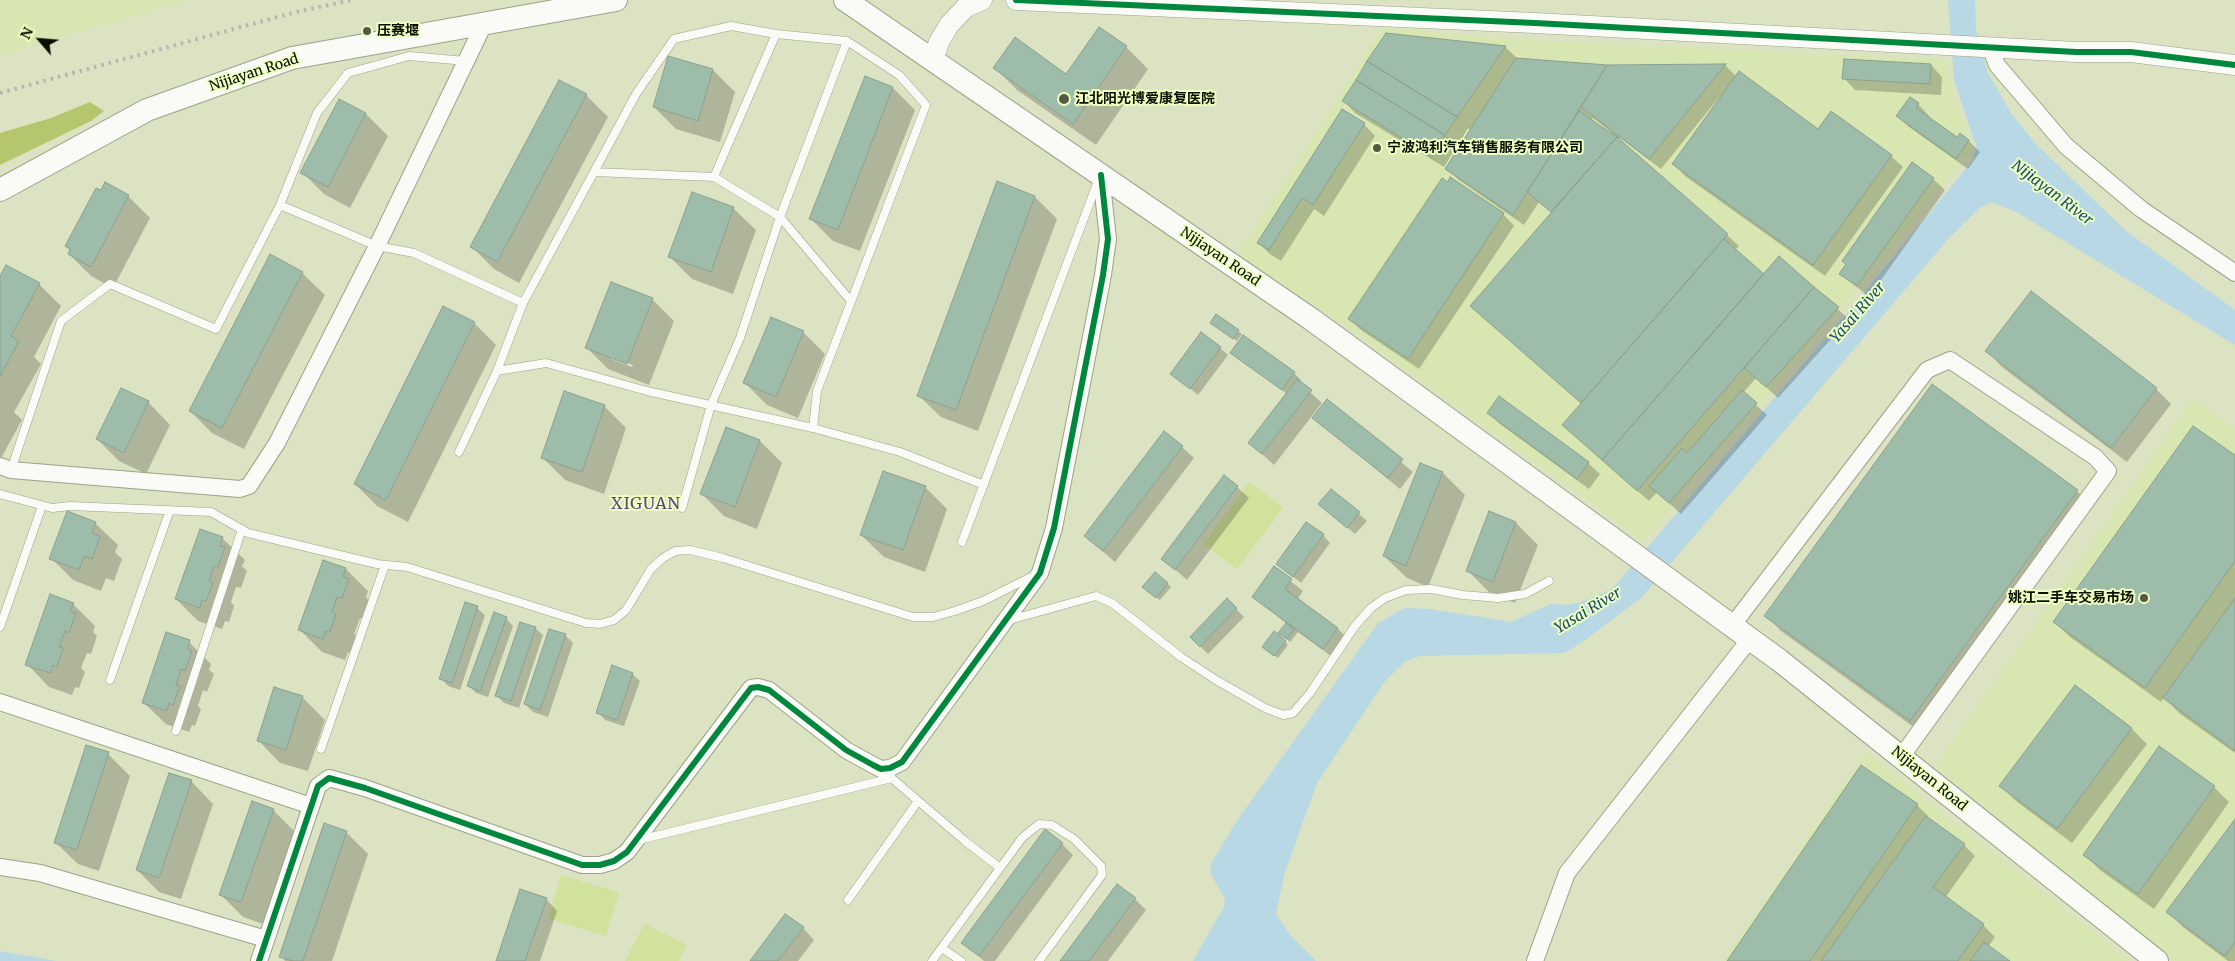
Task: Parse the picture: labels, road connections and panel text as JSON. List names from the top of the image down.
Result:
{
  "streets": {
    "main road": ["Nijiayan Road"]
  },
  "districts": ["XIGUAN"],
  "water": ["Nijiayan River", "Yasai River"],
  "places": [
    "压赛堰",
    "江北阳光博爱康复医院",
    "宁波鸿利汽车销售服务有限公司",
    "姚江二手车交易市场"
  ],
  "north": "top left"
}
